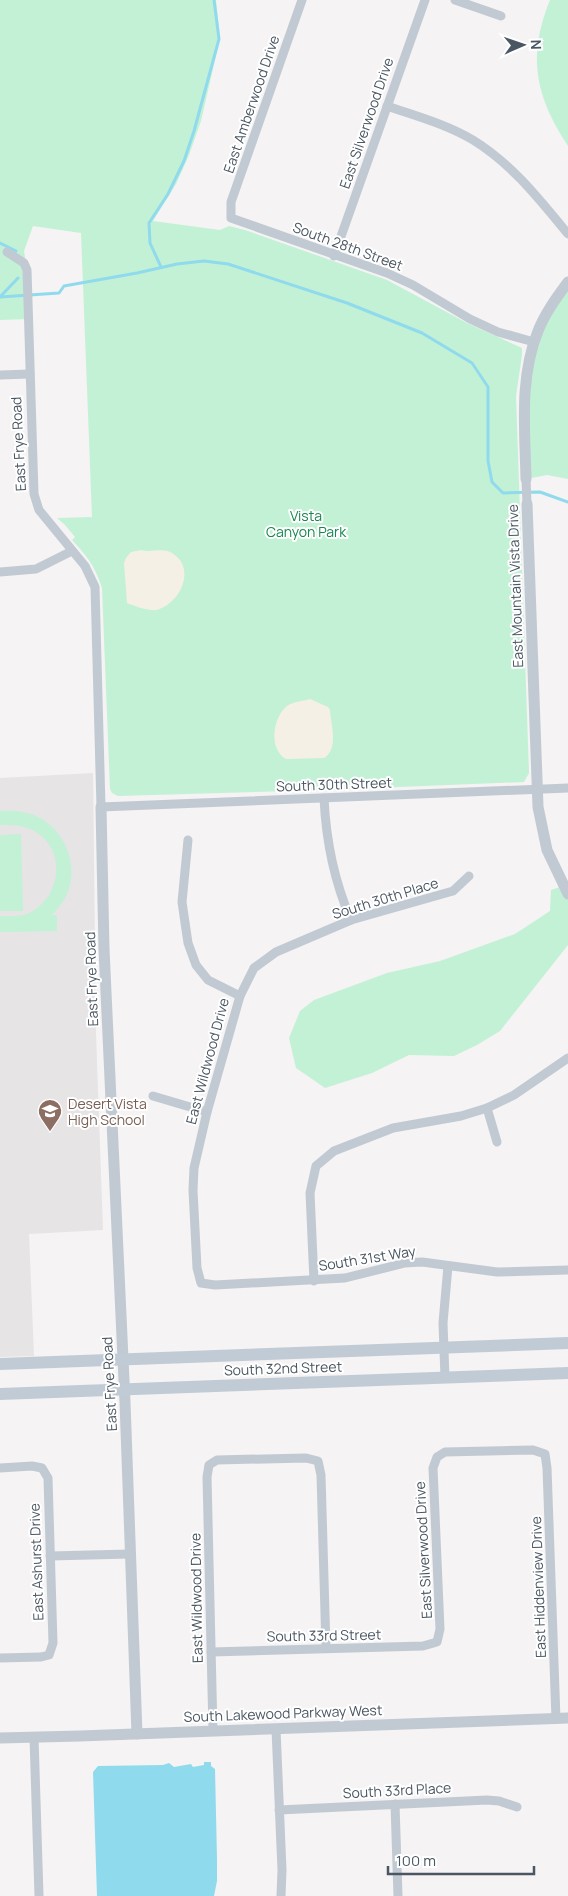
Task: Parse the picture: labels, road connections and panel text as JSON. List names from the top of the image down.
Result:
{
  "streets": {
    "main road": ["South 32nd Street"],
    "street": [
      "East Amberwood Drive",
      "East Silverwood Drive",
      "South 28th Street",
      "East Frye Road",
      "East Mountain Vista Drive",
      "South 30th Street",
      "South 30th Place",
      "East Wildwood Drive",
      "South 31st Way",
      "East Ashurst Drive",
      "East Hiddenview Drive",
      "South 33rd Street",
      "South Lakewood Parkway West",
      "South 33rd Place"
    ]
  },
  "crossings": [
    ["East Amberwood Drive", "South 28th Street"],
    ["East Silverwood Drive", "South 28th Street"],
    ["East Silverwood Drive", "East Hiddenview Drive"],
    ["East Silverwood Drive", "South 33rd Street"],
    ["South 28th Street", "East Mountain Vista Drive"],
    ["East Frye Road", "South 30th Street"],
    ["East Frye Road", "South 32nd Street"],
    ["East Frye Road", "South Lakewood Parkway West"],
    ["East Mountain Vista Drive", "South 30th Street"],
    ["South 30th Place", "East Wildwood Drive"],
    ["East Wildwood Drive", "South 31st Way"],
    ["East Wildwood Drive", "South 33rd Street"],
    ["East Wildwood Drive", "South Lakewood Parkway West"],
    ["East Hiddenview Drive", "South Lakewood Parkway West"]
  ],
  "parks": ["Vista Canyon Park"],
  "places": {
    "school or university": ["Desert Vista High School"]
  },
  "scale_bar": "100 m",
  "north": "right"
}
